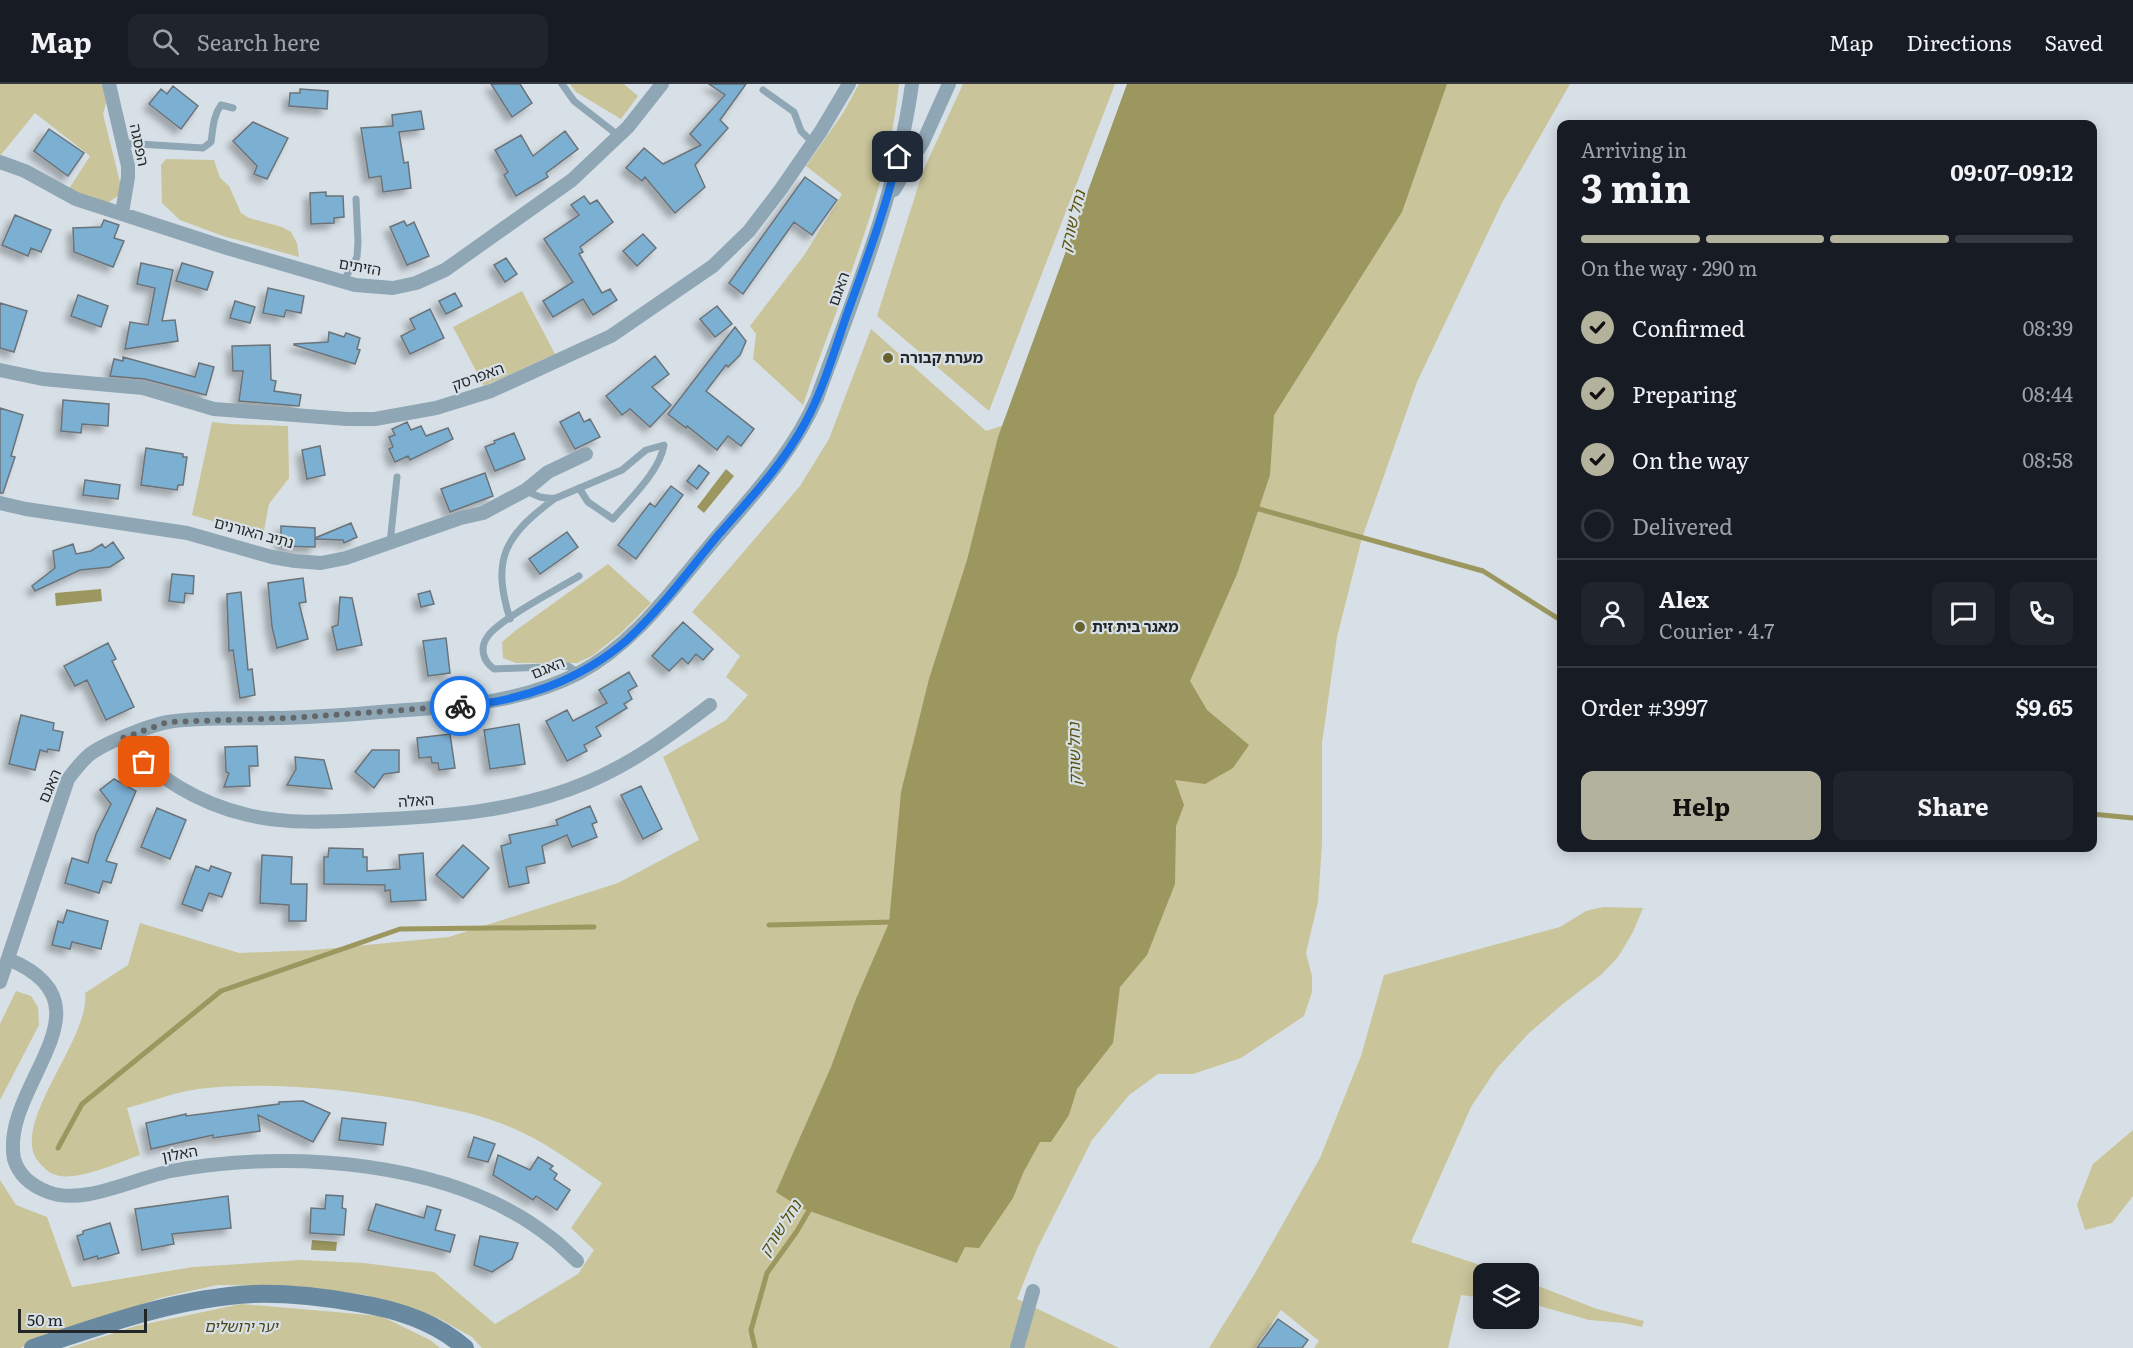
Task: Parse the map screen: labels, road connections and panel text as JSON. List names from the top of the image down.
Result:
{
  "streets": {
    "street": [
      "הפסגה",
      "הזיתים",
      "האגם",
      "האפרסק",
      "נתיב האורנים",
      "האלה",
      "האלון"
    ]
  },
  "crossings": [
    ["הפסגה", "הזיתים"],
    ["האגם", "האלה"],
    ["האגם", "האלון"]
  ],
  "water": ["נחל שורק"],
  "parks": ["יער ירושלים"],
  "places": ["מערת קבורה", "מאגר בית זית"],
  "scale_bar": "50 m",
  "page": {
    "header": "Map",
    "search": "Search here",
    "nav": ["Map", "Directions", "Saved"],
    "heading": ["3 min", "Arriving in", "09:07–09:12"],
    "panel": [
      "Alex",
      "Courier · 4.7",
      "Order #3997",
      "$9.65"
    ],
    "bar": "On the way · 290 m",
    "list": [
      ["Confirmed", "08:39"],
      ["Preparing", "08:44"],
      ["On the way", "08:58"],
      "Delivered"
    ],
    "buttons": ["Help", "Share"],
    "scale": "50 m"
  }
}
